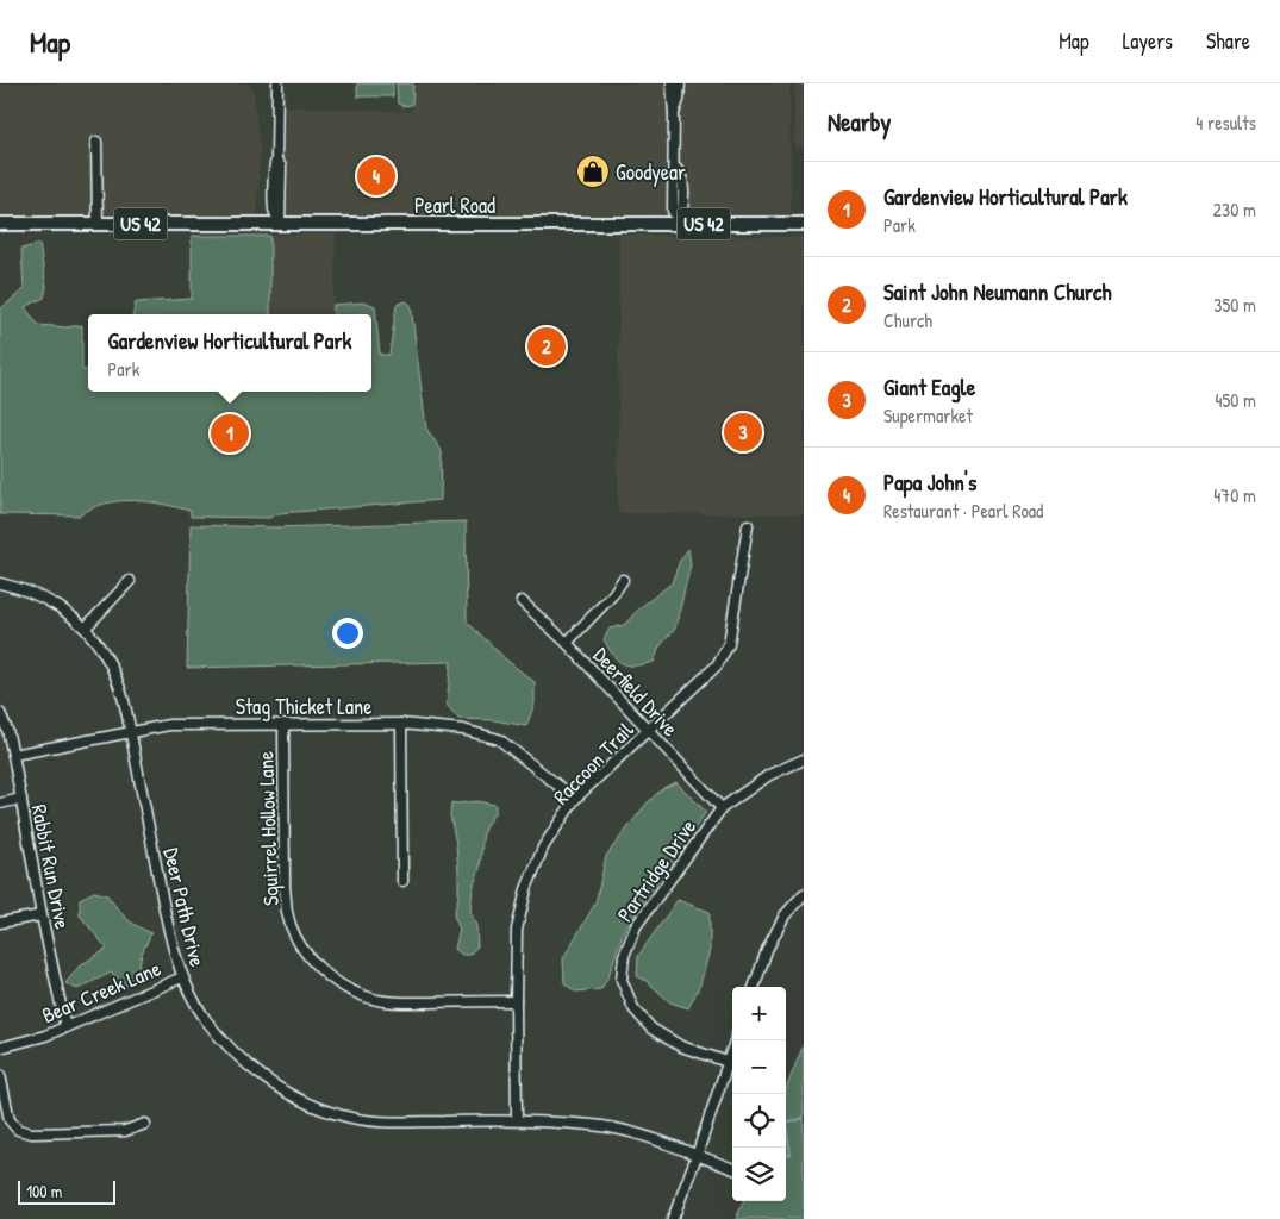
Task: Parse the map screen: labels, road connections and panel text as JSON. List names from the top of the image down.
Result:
{
  "streets": {
    "main road": ["Pearl Road", "US 42"],
    "street": [
      "Deerfield Drive",
      "Stag Thicket Lane",
      "Raccoon Trail",
      "Squirrel Hollow Lane",
      "Rabbit Run Drive",
      "Partridge Drive",
      "Deer Path Drive",
      "Bear Creek Lane"
    ]
  },
  "crossings": [
    ["Deerfield Drive", "Raccoon Trail"],
    ["Deerfield Drive", "Partridge Drive"],
    ["Stag Thicket Lane", "Raccoon Trail"],
    ["Stag Thicket Lane", "Squirrel Hollow Lane"],
    ["Stag Thicket Lane", "Rabbit Run Drive"],
    ["Stag Thicket Lane", "Deer Path Drive"],
    ["Raccoon Trail", "Squirrel Hollow Lane"],
    ["Raccoon Trail", "Deer Path Drive"],
    ["Rabbit Run Drive", "Bear Creek Lane"],
    ["Deer Path Drive", "Bear Creek Lane"]
  ],
  "places": {
    "shop": ["Goodyear"]
  },
  "scale_bar": "100 m",
  "page": {
    "header": "Map",
    "nav": ["Map", "Layers", "Share"],
    "heading": ["Nearby", "4 results"],
    "pins": [
      "4",
      "2",
      "3",
      "1"
    ],
    "list": [
      {
        "mark": "1",
        "name": "Gardenview Horticultural Park",
        "note": "Park",
        "value": "230 m"
      },
      {
        "mark": "2",
        "name": "Saint John Neumann Church",
        "note": "Church",
        "value": "350 m"
      },
      {
        "mark": "3",
        "name": "Giant Eagle",
        "note": "Supermarket",
        "value": "450 m"
      },
      {
        "mark": "4",
        "name": "Papa John's",
        "note": "Restaurant · Pearl Road",
        "value": "470 m"
      }
    ],
    "popup": ["Gardenview Horticultural Park", "Park"],
    "map_buttons": ["+", "−"],
    "scale": "100 m"
  }
}
